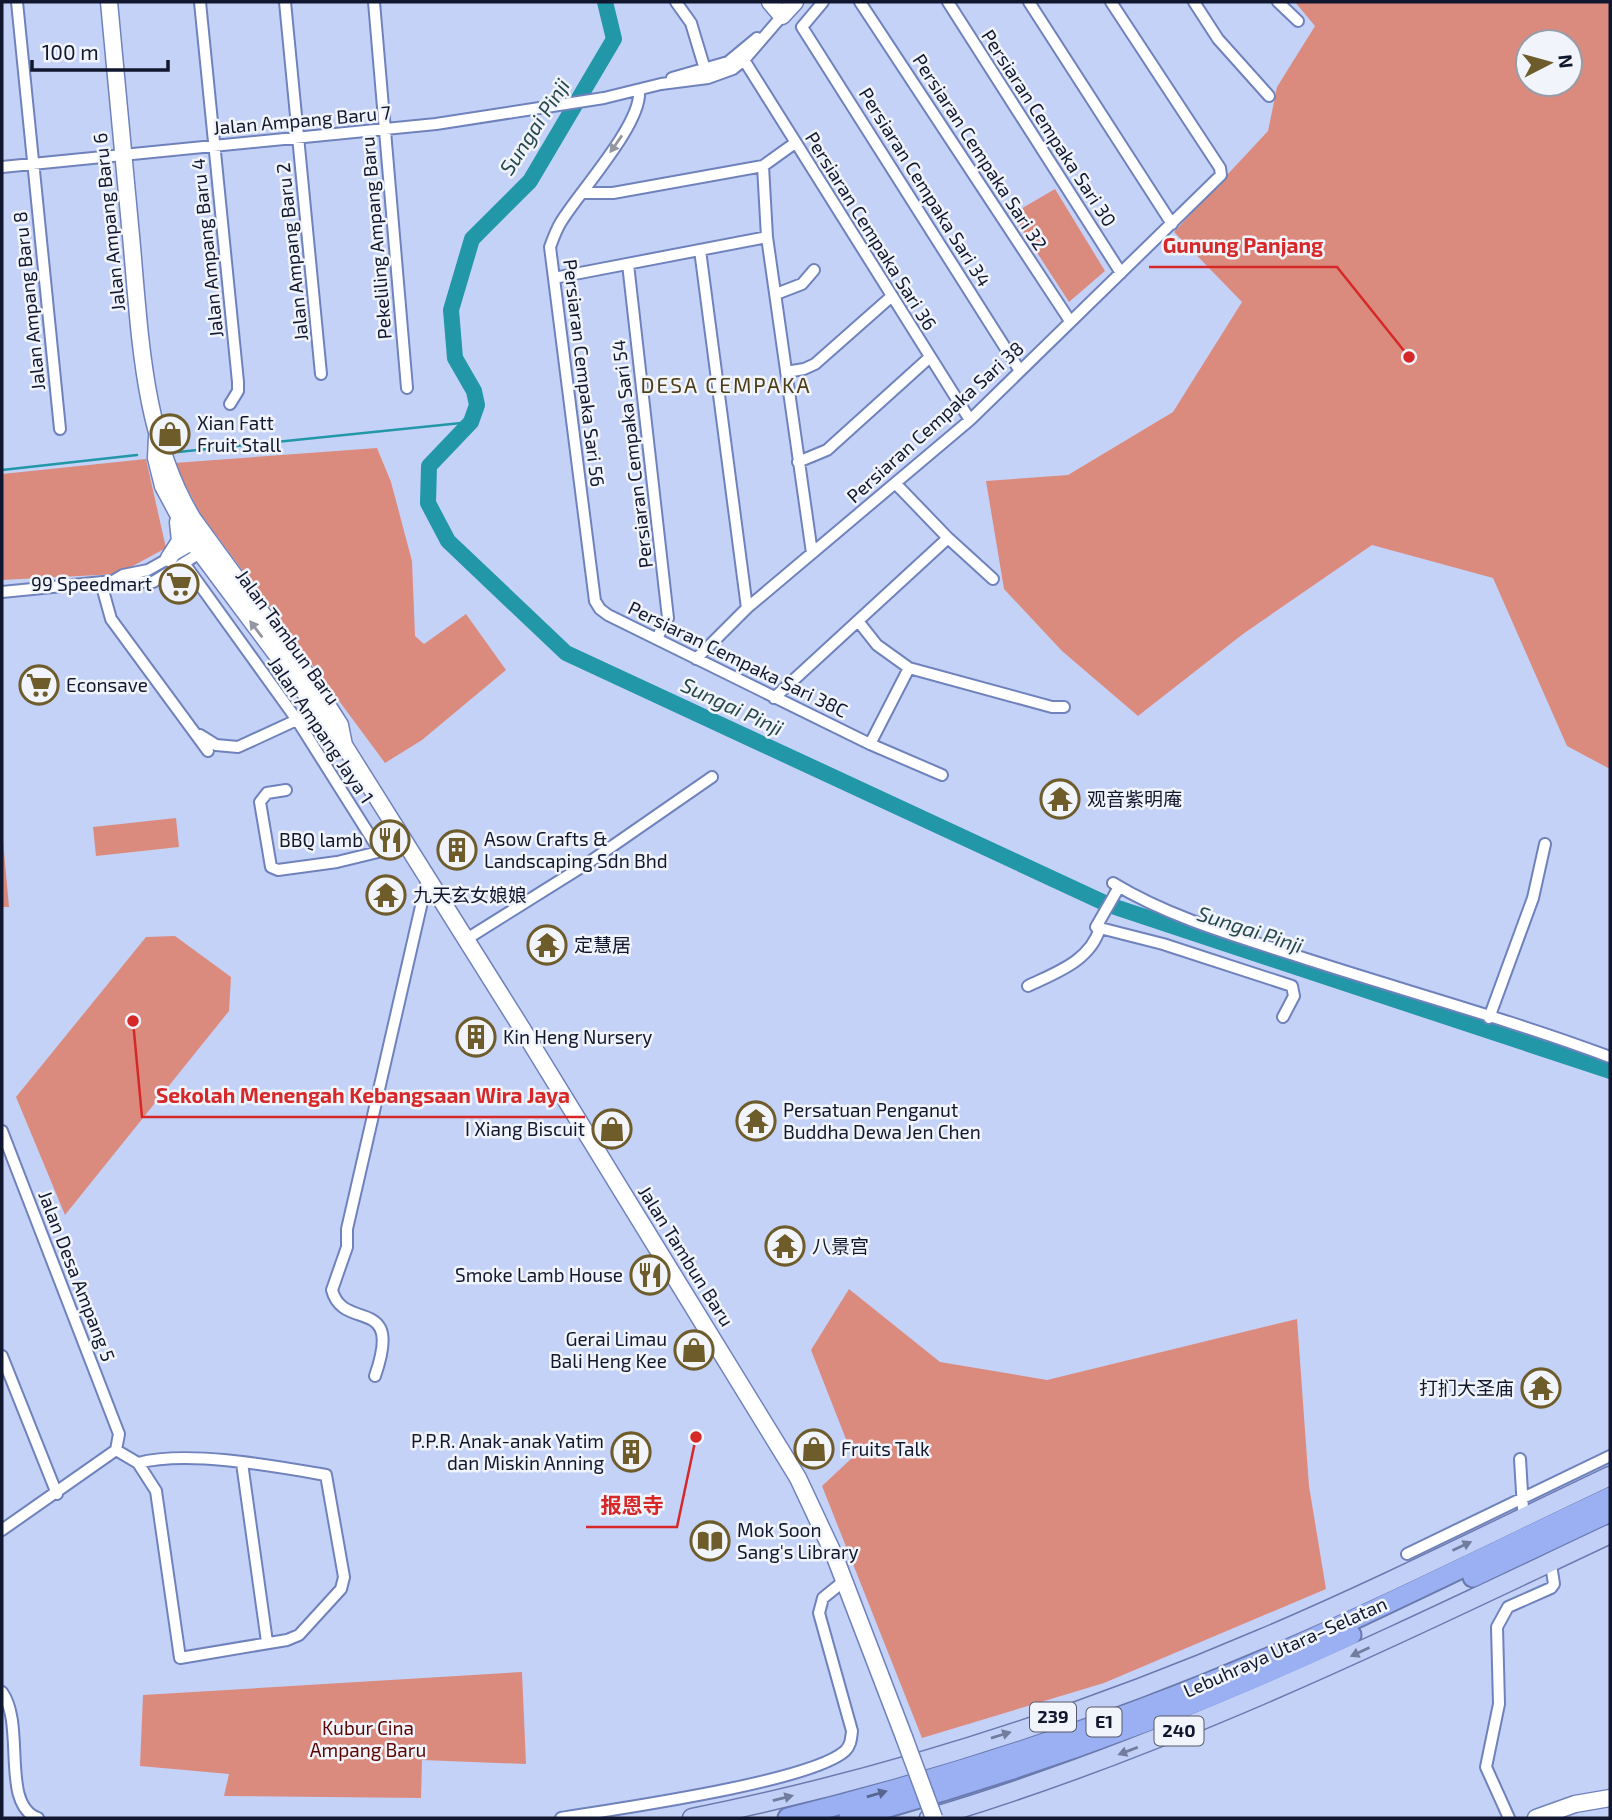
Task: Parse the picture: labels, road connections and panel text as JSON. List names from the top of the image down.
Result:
{
  "streets": {
    "highway": ["Lebuhraya Utara–Selatan", "E1"],
    "main road": [
      "Jalan Ampang Baru 6",
      "Jalan Tambun Baru",
      "239",
      "240"
    ],
    "street": [
      "Jalan Ampang Baru 7",
      "Persiaran Cempaka Sari 30",
      "Persiaran Cempaka Sari 32",
      "Persiaran Cempaka Sari 34",
      "Persiaran Cempaka Sari 36",
      "Pekeliling Ampang Baru",
      "Jalan Ampang Baru 4",
      "Jalan Ampang Baru 2",
      "Jalan Ampang Baru 8",
      "Persiaran Cempaka Sari 56",
      "Persiaran Cempaka Sari 38",
      "Persiaran Cempaka Sari 54",
      "Persiaran Cempaka Sari 38C",
      "Jalan Ampang Jaya 1",
      "Jalan Desa Ampang 5"
    ]
  },
  "crossings": [
    ["Jalan Ampang Baru 7", "Jalan Ampang Baru 6"],
    ["Jalan Ampang Baru 7", "Pekeliling Ampang Baru"],
    ["Jalan Ampang Baru 7", "Jalan Ampang Baru 4"],
    ["Jalan Ampang Baru 7", "Jalan Ampang Baru 2"],
    ["Jalan Ampang Baru 7", "Jalan Ampang Baru 8"],
    ["Jalan Ampang Baru 7", "Persiaran Cempaka Sari 56"],
    ["Persiaran Cempaka Sari 30", "Persiaran Cempaka Sari 38"],
    ["Persiaran Cempaka Sari 32", "Persiaran Cempaka Sari 38"],
    ["Persiaran Cempaka Sari 34", "Persiaran Cempaka Sari 38"],
    ["Jalan Ampang Baru 6", "Jalan Tambun Baru"],
    ["Persiaran Cempaka Sari 36", "Persiaran Cempaka Sari 38"],
    ["Persiaran Cempaka Sari 56", "Persiaran Cempaka Sari 38C"],
    ["Persiaran Cempaka Sari 38", "Persiaran Cempaka Sari 38C"],
    ["Persiaran Cempaka Sari 54", "Persiaran Cempaka Sari 38C"]
  ],
  "districts": ["DESA CEMPAKA"],
  "water": ["Sungai Pinji"],
  "parks": ["Kubur Cina Ampang Baru"],
  "places": {
    "other": ["Gunung Panjang", "Sekolah Menengah Kebangsaan Wira Jaya", "报恩寺"],
    "shop": [
      "Xian Fatt Fruit Stall",
      "I Xiang Biscuit",
      "Gerai Limau Bali Heng Kee",
      "Fruits Talk"
    ],
    "supermarket": ["99 Speedmart", "Econsave"],
    "temple": [
      "观音紫明庵",
      "九天玄女娘娘",
      "定慧居",
      "Persatuan Penganut Buddha Dewa Jen Chen",
      "八景宫",
      "打扪大圣庙"
    ],
    "restaurant": ["BBQ lamb", "Smoke Lamb House"],
    "building": ["Asow Crafts & Landscaping Sdn Bhd", "Kin Heng Nursery", "P.P.R. Anak-anak Yatim dan Miskin Anning"],
    "library": ["Mok Soon Sang's Library"]
  },
  "scale_bar": "100 m",
  "north": "right"
}
